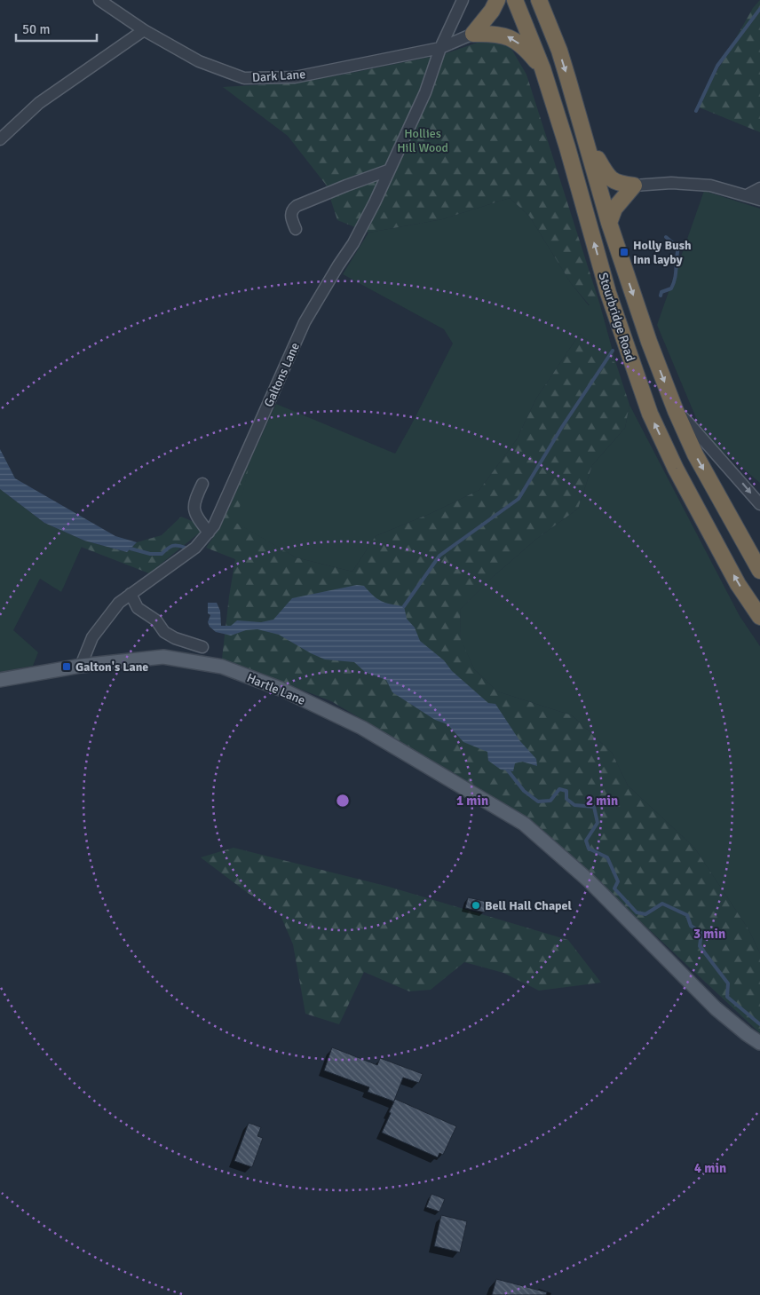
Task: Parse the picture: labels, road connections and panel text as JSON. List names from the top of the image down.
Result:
{
  "streets": {
    "highway": ["Stourbridge Road"],
    "main road": ["Hartle Lane"],
    "street": ["Dark Lane", "Galtons Lane"]
  },
  "crossings": [
    ["Dark Lane", "Galtons Lane"],
    ["Galtons Lane", "Hartle Lane"]
  ],
  "parks": ["Hollies Hill Wood"],
  "places": {
    "transit": ["Holly Bush Inn layby", "Galton's Lane"],
    "other": ["Bell Hall Chapel"]
  },
  "scale_bar": "50 m",
  "rings": [
    "1 min",
    "2 min",
    "3 min",
    "4 min"
  ]
}
